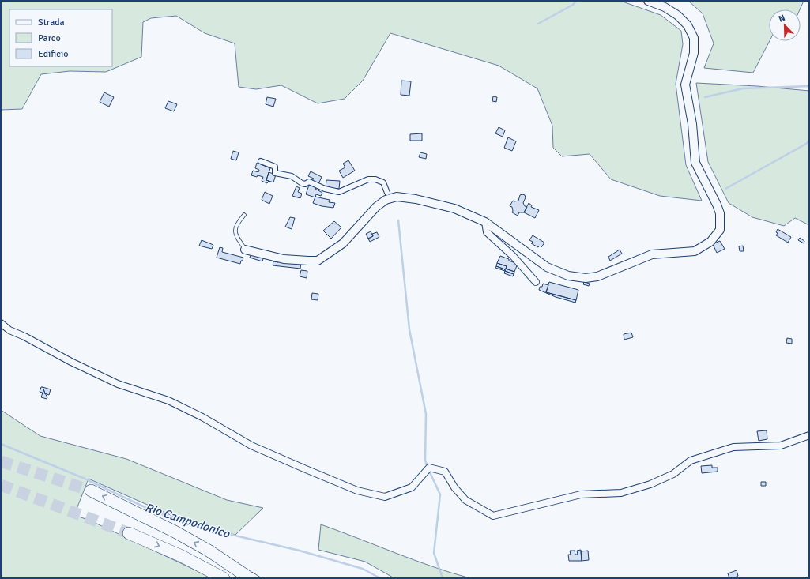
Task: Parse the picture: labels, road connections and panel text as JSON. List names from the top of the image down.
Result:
{
  "water": ["Rio Campodonico"],
  "legend": ["Strada", "Parco", "Edificio"],
  "north": "top left"
}
